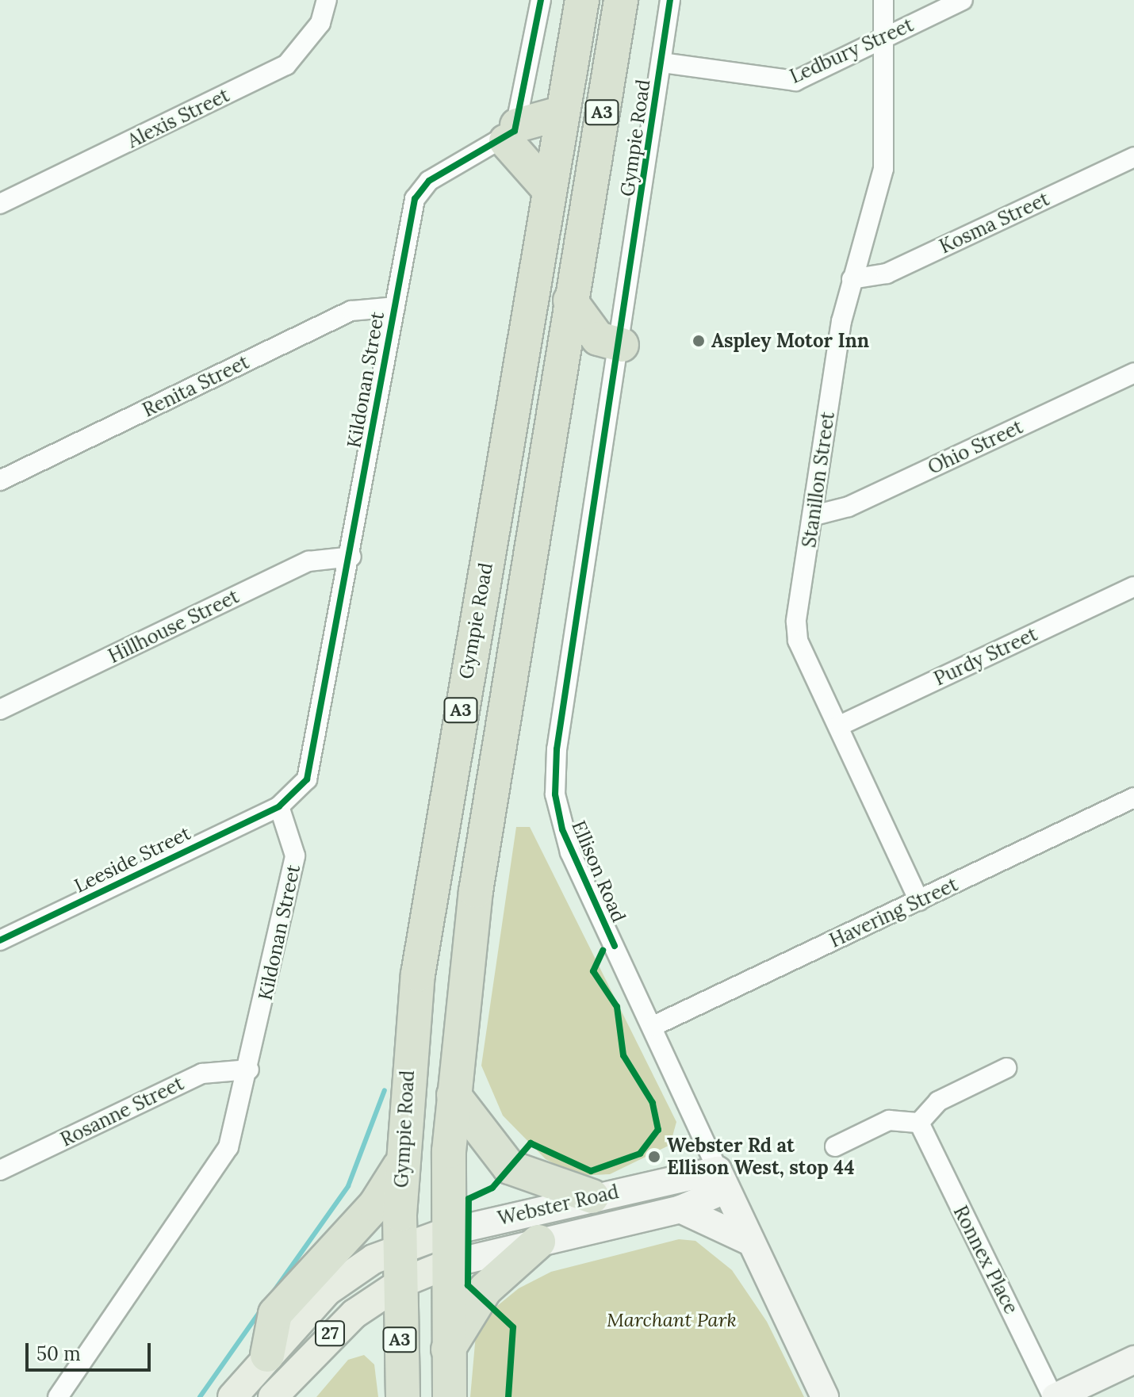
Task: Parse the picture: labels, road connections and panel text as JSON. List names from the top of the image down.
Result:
{
  "streets": {
    "highway": ["A3", "Gympie Road"],
    "main road": ["Ellison Road", "Webster Road", "27"],
    "street": [
      "Ledbury Street",
      "Alexis Street",
      "Kosma Street",
      "Kildonan Street",
      "Renita Street",
      "Ohio Street",
      "Stanillon Street",
      "Hillhouse Street",
      "Purdy Street",
      "Leeside Street",
      "Havering Street",
      "Rosanne Street",
      "Ronnex Place"
    ]
  },
  "crossings": [
    ["Ledbury Street", "Gympie Road"],
    ["Ledbury Street", "Stanillon Street"],
    ["Gympie Road", "Ellison Road"],
    ["Gympie Road", "Webster Road"],
    ["Kosma Street", "Stanillon Street"],
    ["Kildonan Street", "Renita Street"],
    ["Kildonan Street", "Hillhouse Street"],
    ["Kildonan Street", "Leeside Street"],
    ["Kildonan Street", "Rosanne Street"],
    ["Ohio Street", "Stanillon Street"],
    ["Stanillon Street", "Purdy Street"],
    ["Stanillon Street", "Havering Street"],
    ["Ellison Road", "Havering Street"],
    ["Ellison Road", "Webster Road"]
  ],
  "parks": ["Marchant Park"],
  "places": ["Aspley Motor Inn", "Webster Rd at Ellison West, stop 44"],
  "scale_bar": "50 m"
}
